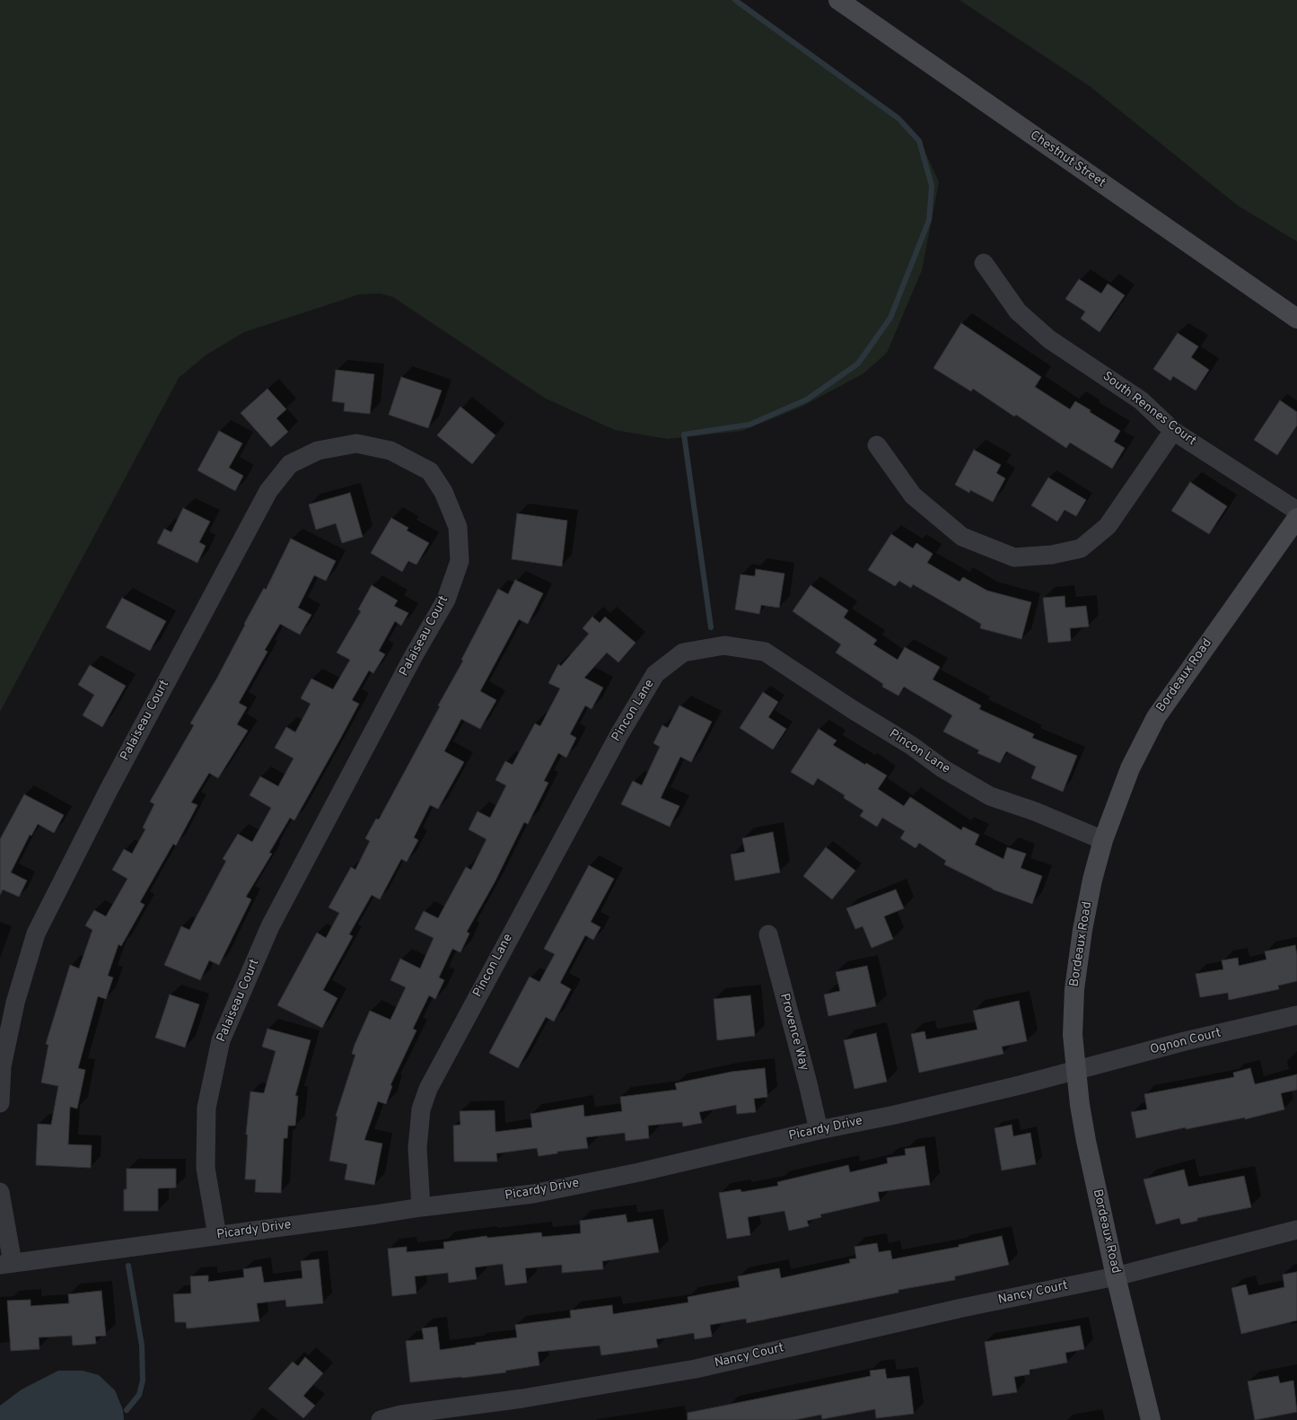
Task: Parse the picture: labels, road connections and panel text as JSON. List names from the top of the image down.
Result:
{
  "streets": {
    "street": [
      "Chestnut Street",
      "South Rennes Court",
      "Palaiseau Court",
      "Bordeaux Road",
      "Pincon Lane",
      "Provence Way",
      "Ognon Court",
      "Picardy Drive",
      "Nancy Court"
    ]
  },
  "crossings": [
    ["Palaiseau Court", "Picardy Drive"],
    ["Bordeaux Road", "Pincon Lane"],
    ["Bordeaux Road", "Ognon Court"],
    ["Bordeaux Road", "Picardy Drive"],
    ["Bordeaux Road", "Nancy Court"],
    ["Pincon Lane", "Picardy Drive"],
    ["Provence Way", "Picardy Drive"],
    ["Ognon Court", "Picardy Drive"]
  ]
}
